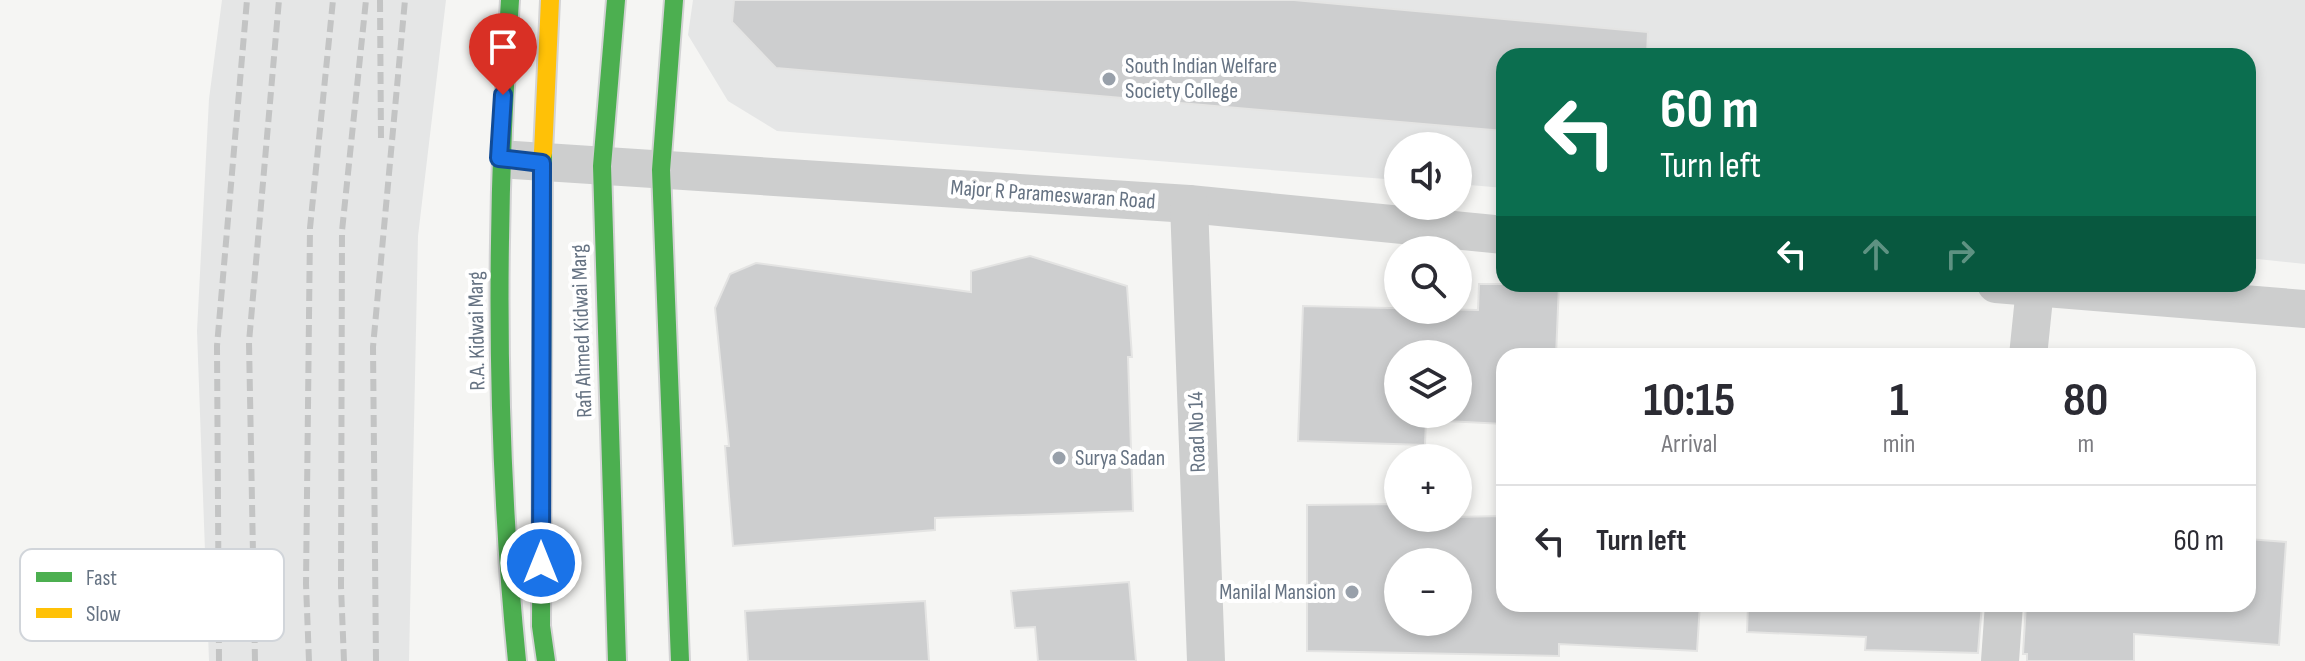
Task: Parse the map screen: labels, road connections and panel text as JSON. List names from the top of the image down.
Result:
{
  "streets": {
    "street": [
      "Major R Parameswaran Road",
      "R.A. Kidwai Marg",
      "Rafi Ahmed Kidwai Marg",
      "Road No 14"
    ]
  },
  "crossings": [
    ["Major R Parameswaran Road", "R.A. Kidwai Marg"],
    ["Major R Parameswaran Road", "Rafi Ahmed Kidwai Marg"],
    ["Major R Parameswaran Road", "Road No 14"]
  ],
  "places": ["South Indian Welfare Society College", "Surya Sadan", "Manilal Mansion"],
  "legend": ["Fast", "Slow"],
  "page": {
    "turn": ["60 m", "Turn left"],
    "map_buttons": ["+", "−"],
    "eta": [
      "10:15",
      "Arrival",
      "1",
      "min",
      "80",
      "m"
    ],
    "list": [
      {
        "name": "Turn left",
        "value": "60 m"
      }
    ]
  }
}
